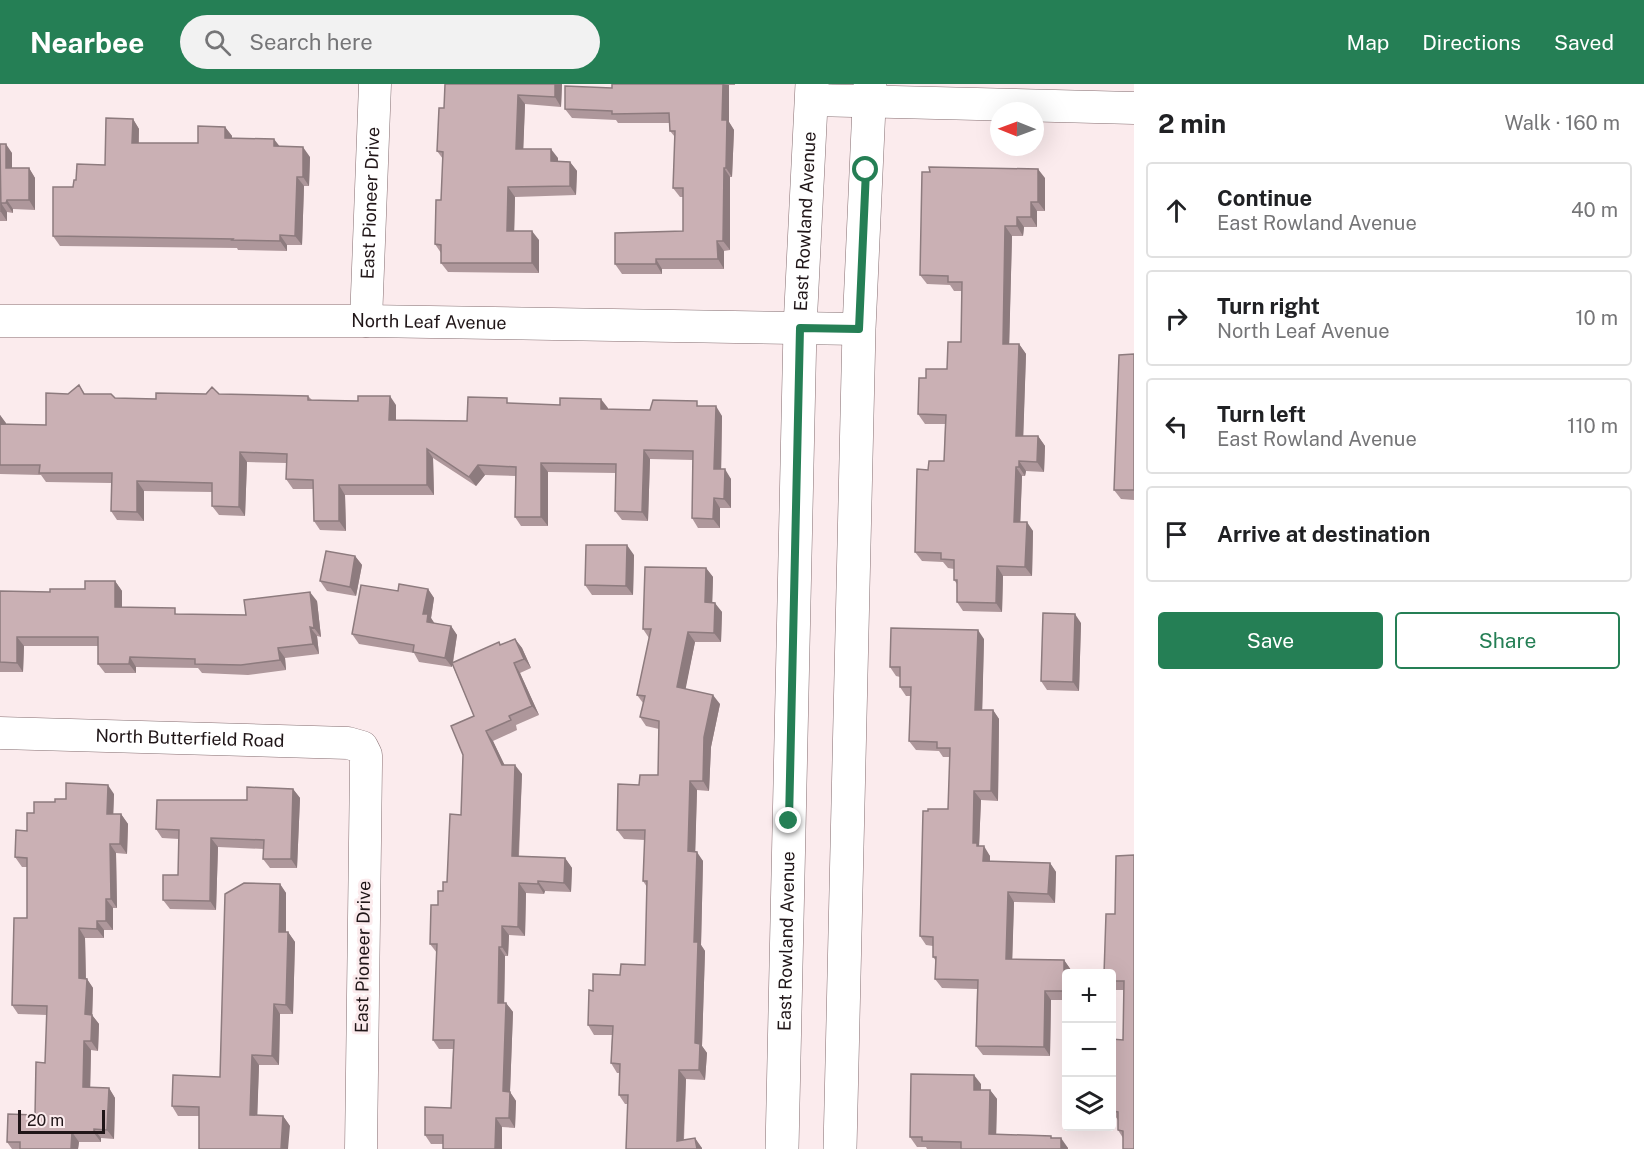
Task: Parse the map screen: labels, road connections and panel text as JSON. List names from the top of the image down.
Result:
{
  "streets": {
    "street": [
      "East Pioneer Drive",
      "East Rowland Avenue",
      "North Leaf Avenue",
      "North Butterfield Road"
    ]
  },
  "crossings": [
    ["East Pioneer Drive", "North Leaf Avenue"],
    ["East Pioneer Drive", "North Butterfield Road"],
    ["East Rowland Avenue", "North Leaf Avenue"]
  ],
  "scale_bar": "20 m",
  "north": "left",
  "page": {
    "header": "Nearbee",
    "search": "Search here",
    "nav": ["Map", "Directions", "Saved"],
    "heading": ["2 min", "Walk · 160 m"],
    "list": [
      ["Continue", "East Rowland Avenue", "40 m"],
      ["Turn right", "North Leaf Avenue", "10 m"],
      ["Turn left", "East Rowland Avenue", "110 m"],
      "Arrive at destination"
    ],
    "buttons": ["Save", "Share"],
    "map_buttons": ["+", "−"],
    "scale": "20 m"
  }
}
